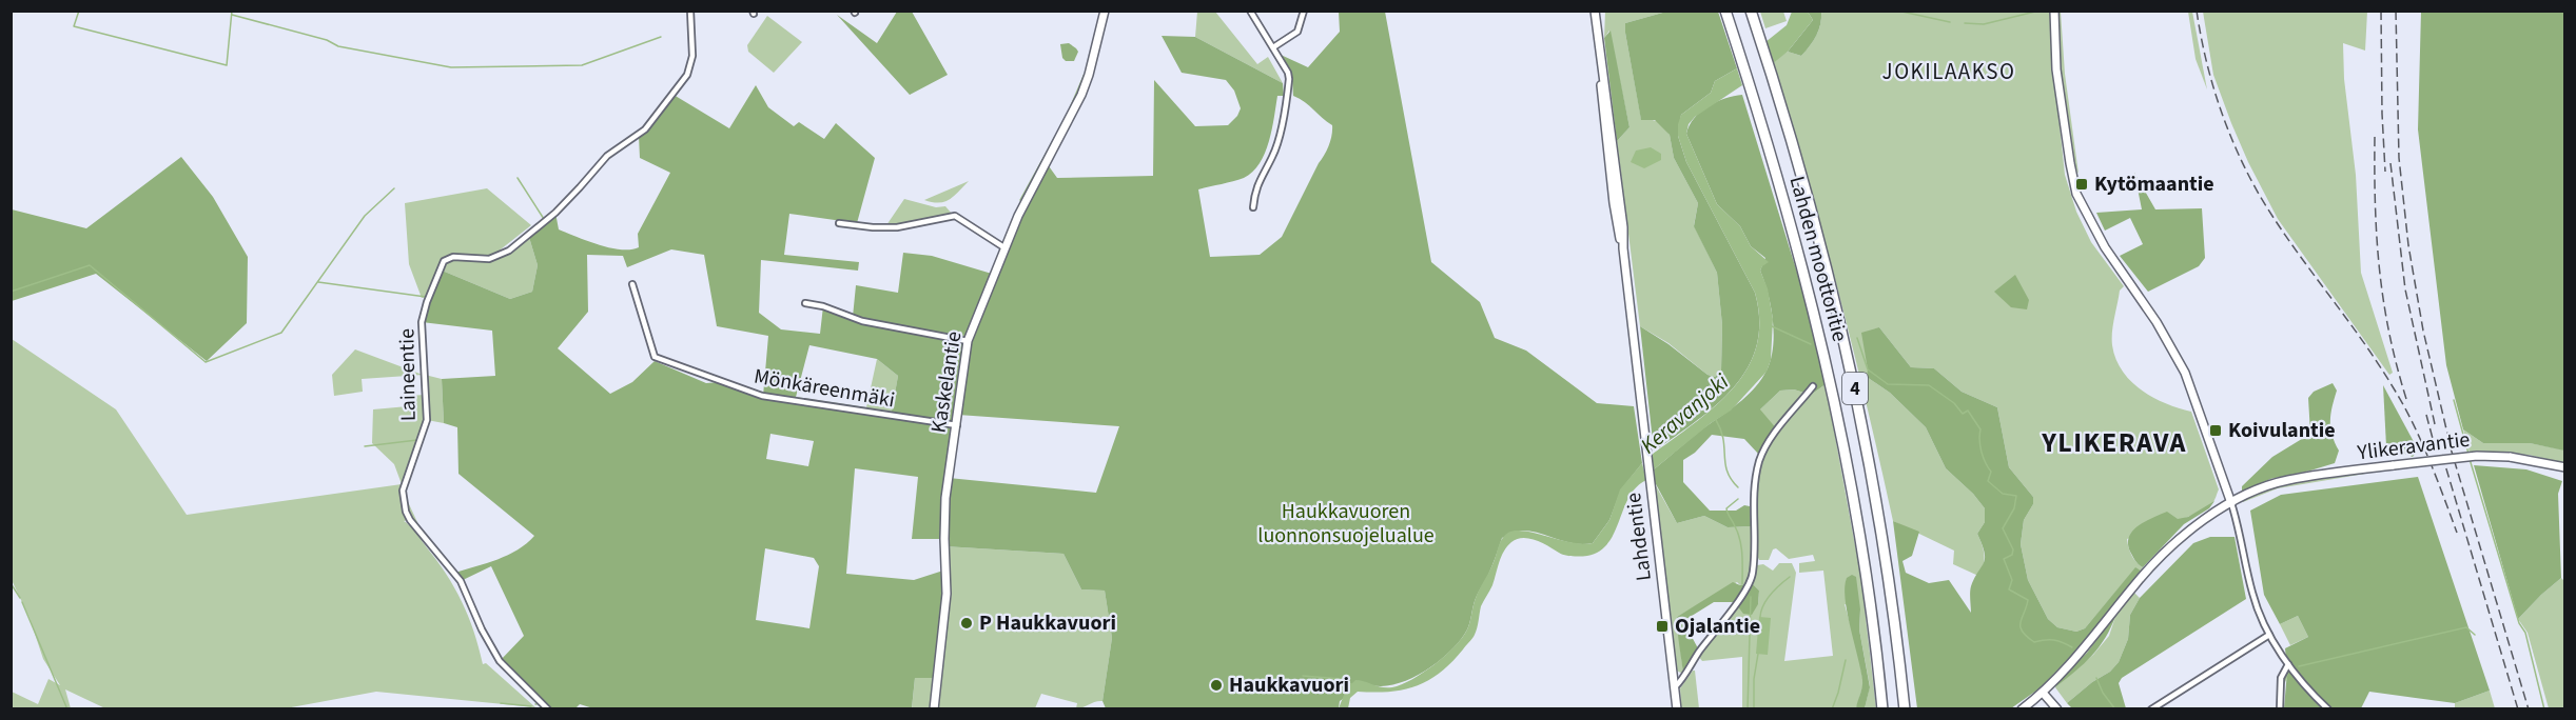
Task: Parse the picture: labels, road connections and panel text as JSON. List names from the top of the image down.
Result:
{
  "streets": {
    "highway": ["Lahden moottoritie", "4"],
    "street": [
      "Laineentie",
      "Kaskelantie",
      "Mönkäreenmäki",
      "Ylikeravantie",
      "Lahdentie"
    ]
  },
  "crossings": [
    ["Kaskelantie", "Mönkäreenmäki"]
  ],
  "districts": ["JOKILAAKSO", "YLIKERAVA"],
  "water": ["Keravanjoki"],
  "parks": ["Haukkavuoren luonnonsuojelualue"],
  "places": {
    "transit": ["Kytömaantie", "Koivulantie", "Ojalantie"],
    "other": ["P Haukkavuori", "Haukkavuori"]
  }
}
